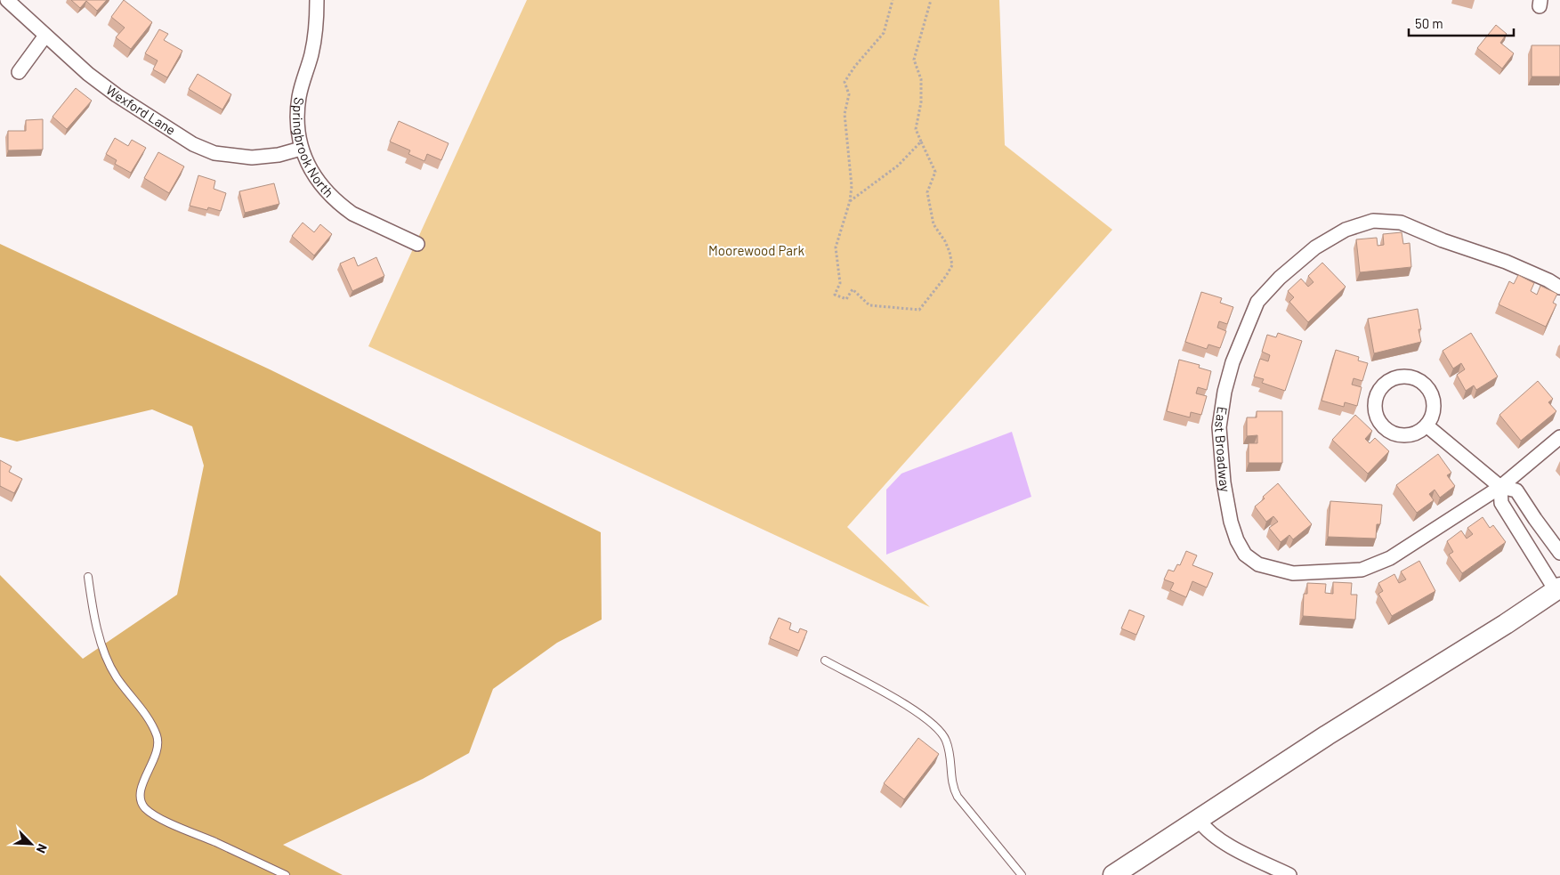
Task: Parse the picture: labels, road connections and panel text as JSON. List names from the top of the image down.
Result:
{
  "streets": {
    "street": ["Wexford Lane", "Springbrook North", "East Broadway"]
  },
  "crossings": [
    ["Wexford Lane", "Springbrook North"]
  ],
  "parks": ["Moorewood Park"],
  "scale_bar": "50 m",
  "north": "bottom right"
}
